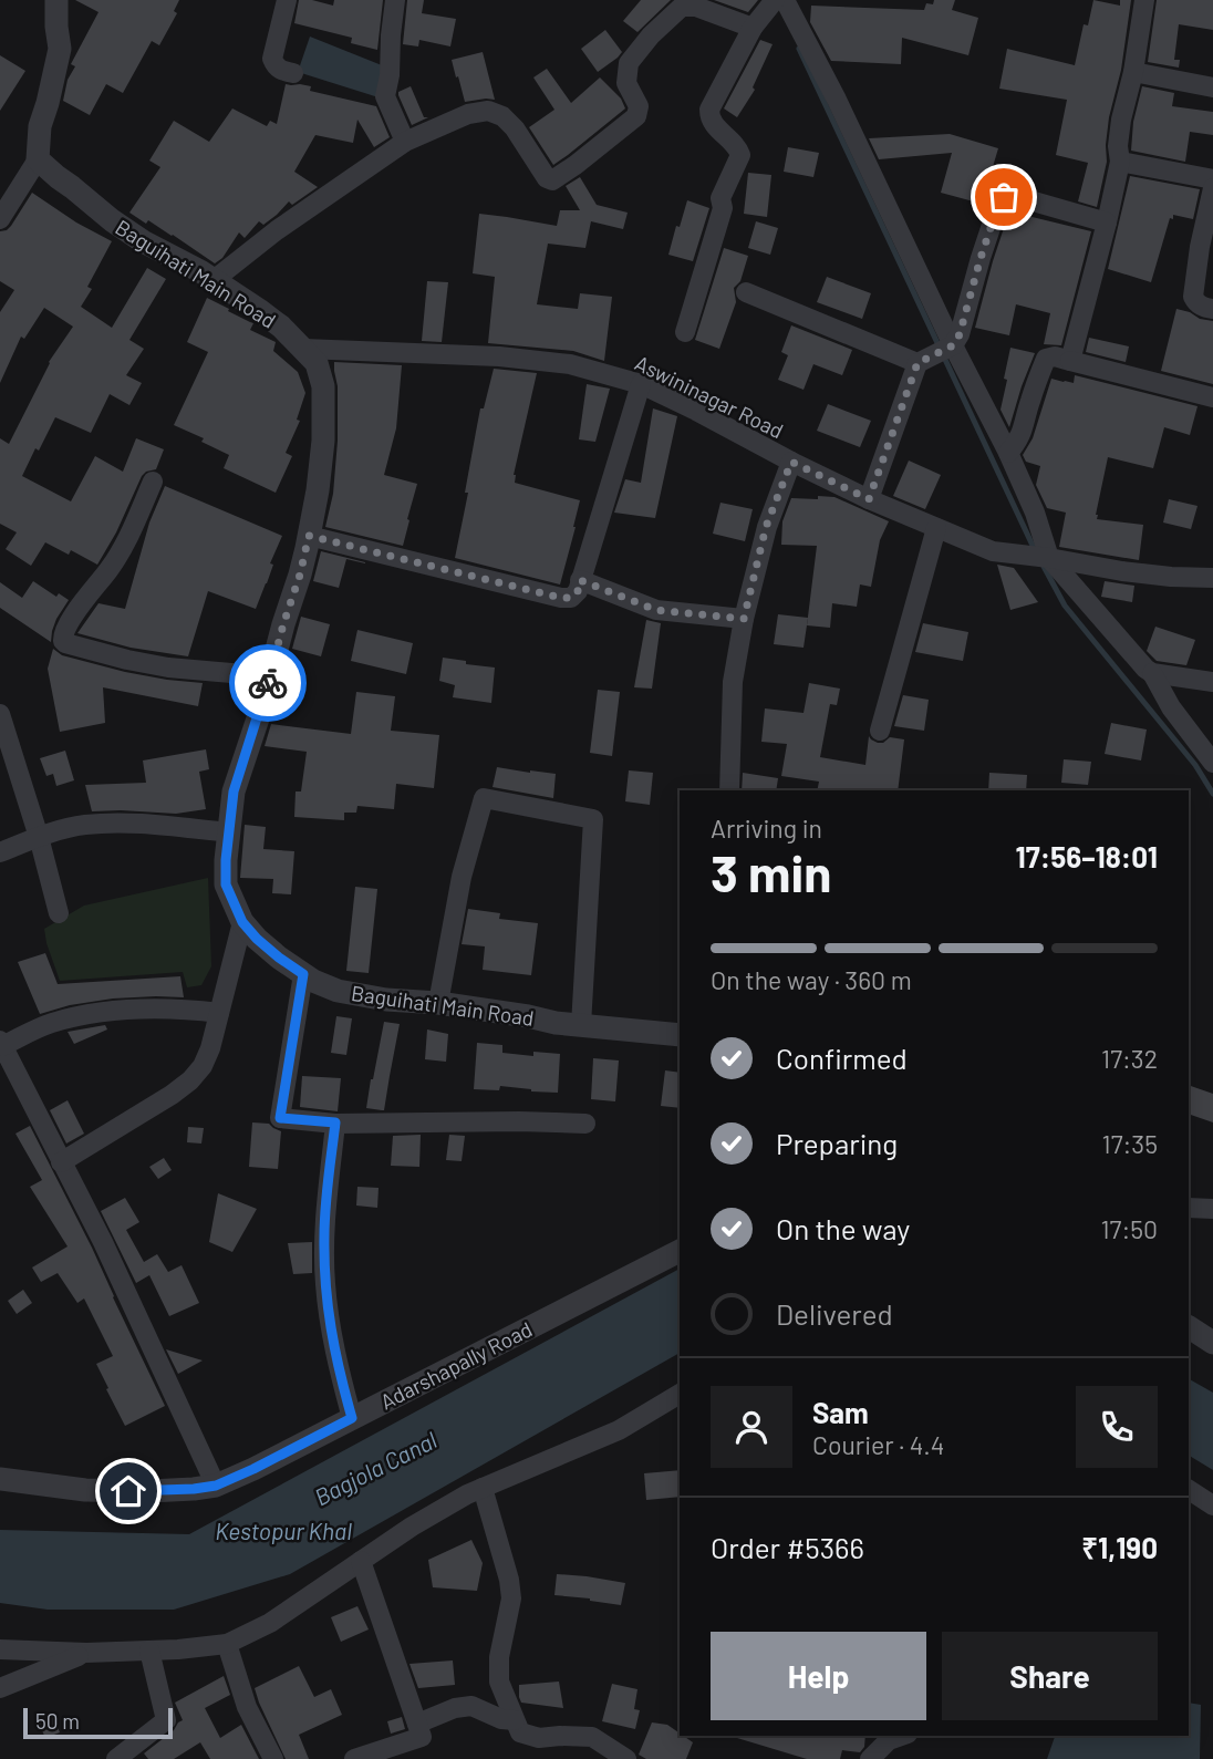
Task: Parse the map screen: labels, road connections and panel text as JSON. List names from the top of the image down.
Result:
{
  "streets": {
    "street": ["Baguihati Main Road", "Aswininagar Road", "Adarshapally Road"]
  },
  "crossings": [
    ["Baguihati Main Road", "Aswininagar Road"]
  ],
  "water": ["Bagjola Canal", "Kestopur Khal"],
  "scale_bar": "50 m",
  "page": {
    "heading": ["3 min", "Arriving in", "17:56–18:01"],
    "panel": [
      "Sam",
      "Courier · 4.4",
      "Order #5366",
      "₹1,190"
    ],
    "bar": "On the way · 360 m",
    "list": [
      ["Confirmed", "17:32"],
      ["Preparing", "17:35"],
      ["On the way", "17:50"],
      "Delivered"
    ],
    "buttons": ["Help", "Share"],
    "scale": "50 m"
  }
}
